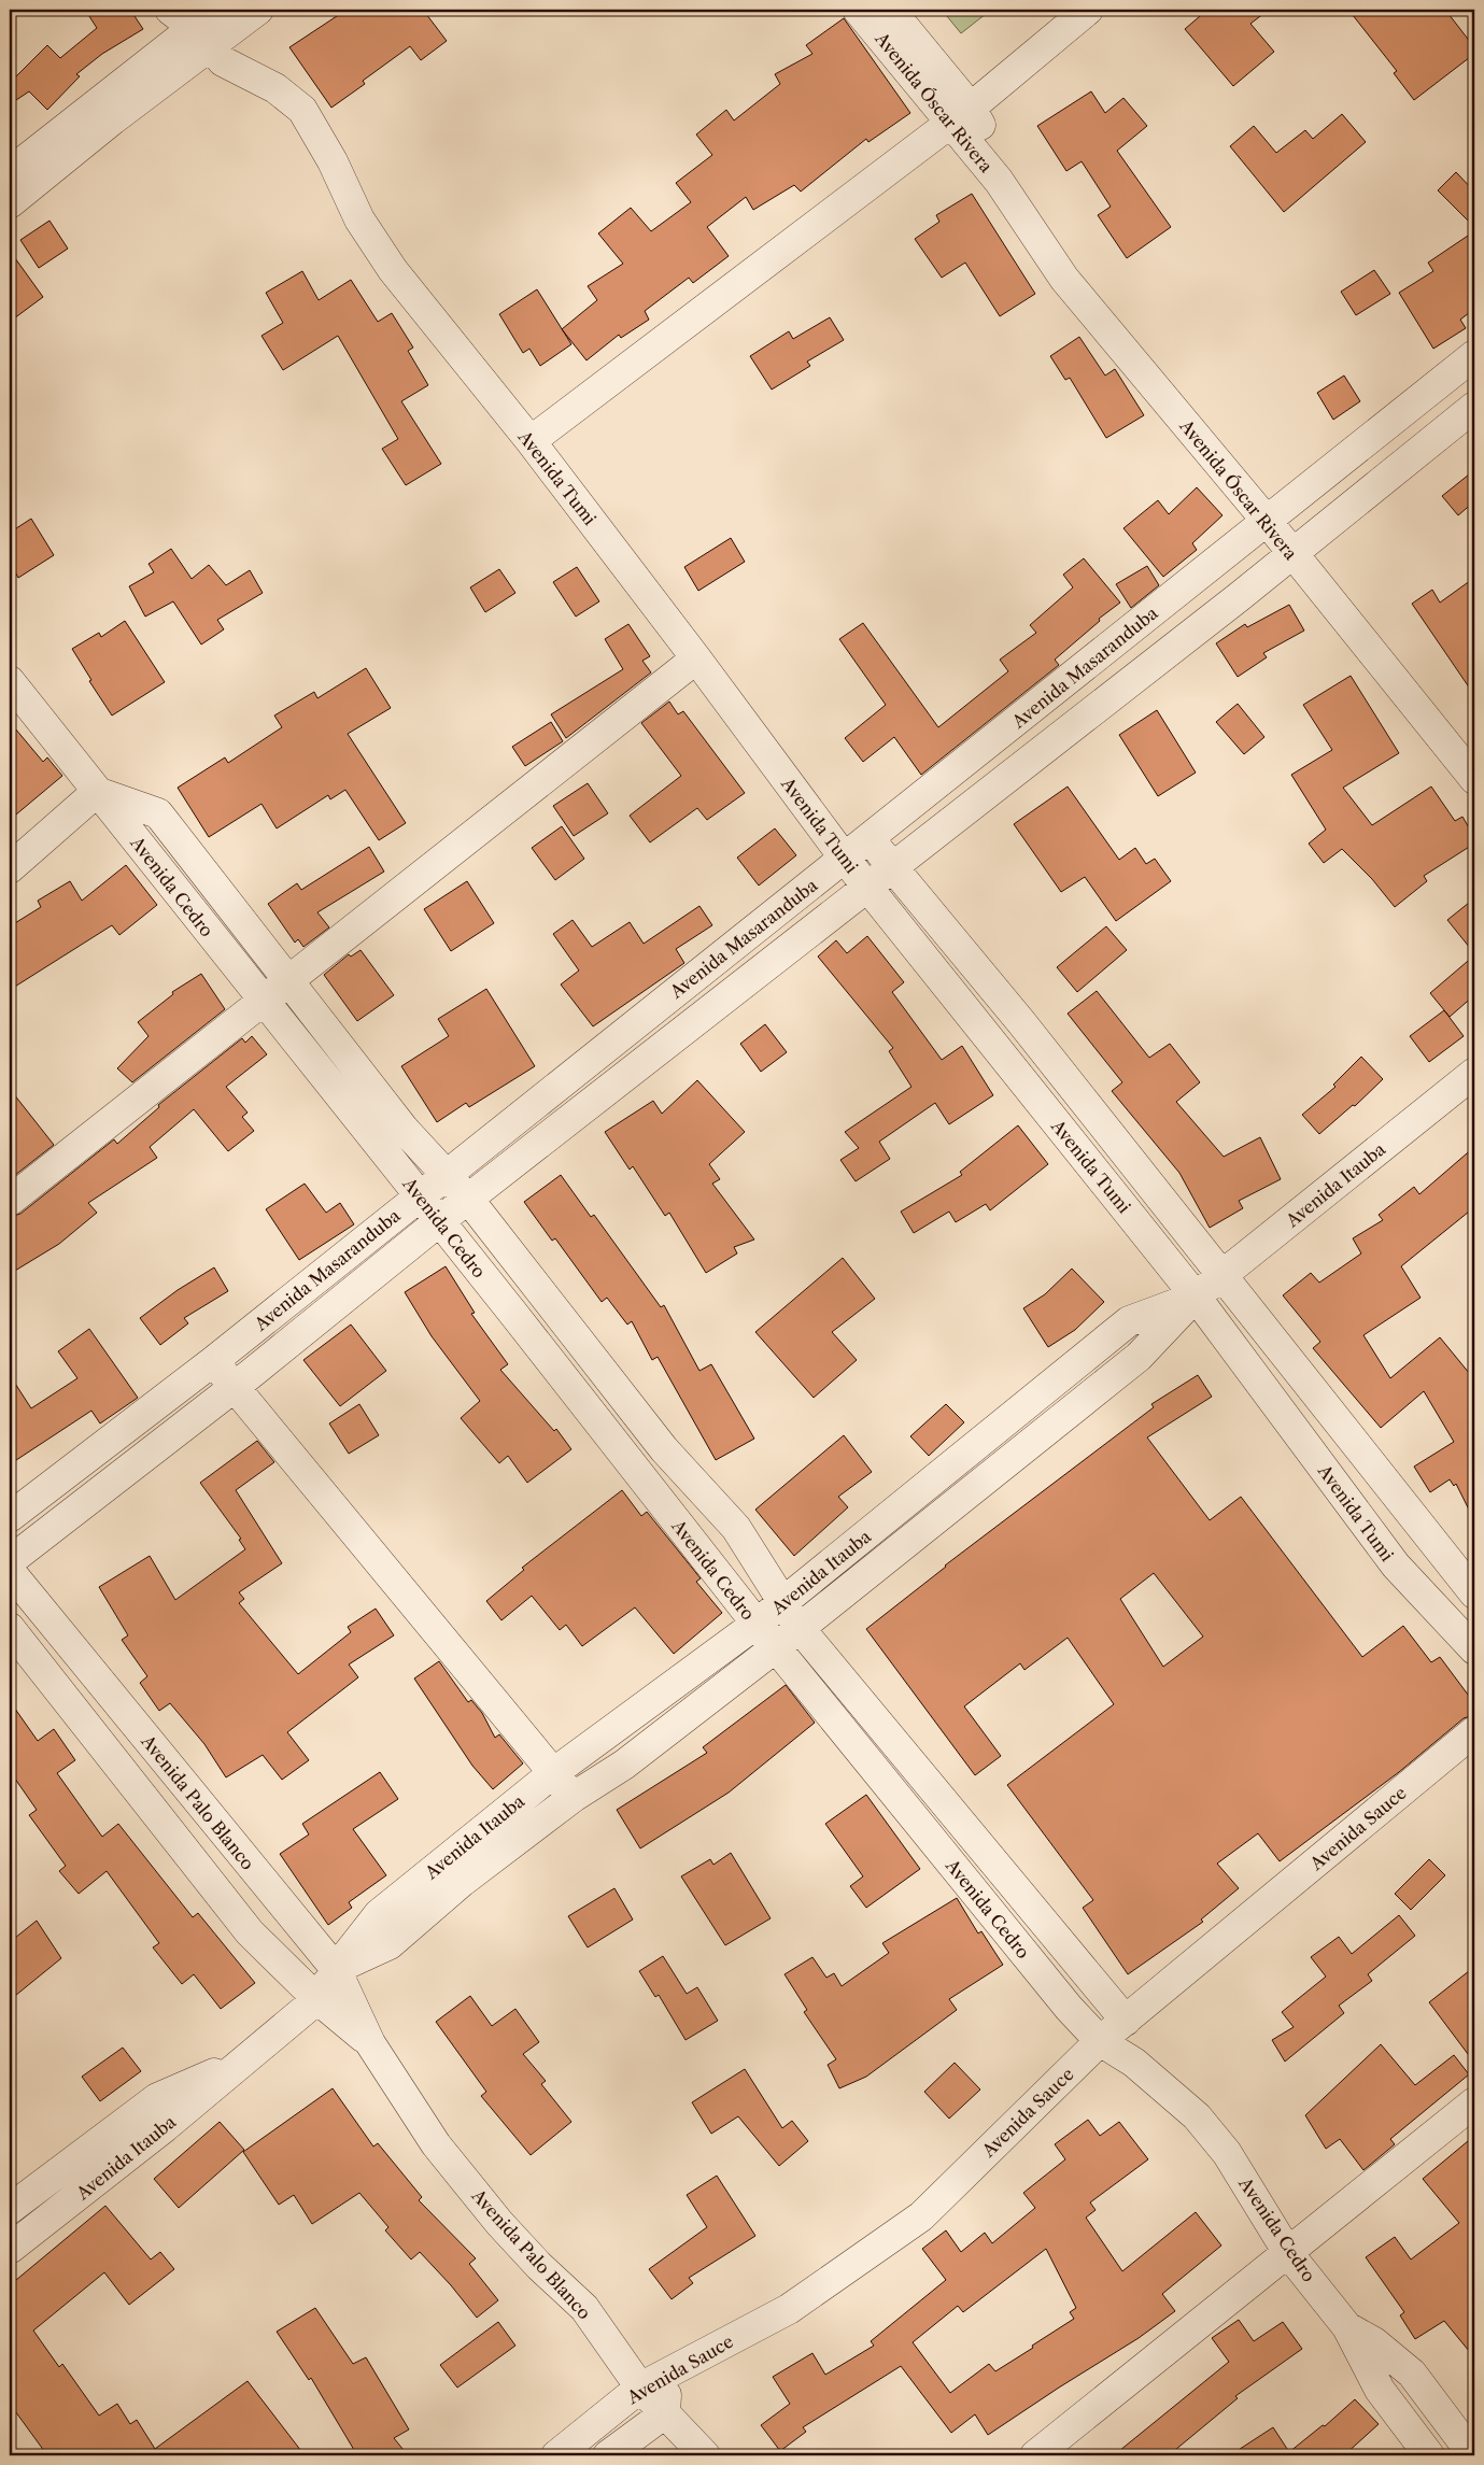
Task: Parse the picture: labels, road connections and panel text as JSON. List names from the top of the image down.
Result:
{
  "streets": {
    "street": [
      "Avenida Óscar Rivera",
      "Avenida Tumi",
      "Avenida Masaranduba",
      "Avenida Cedro",
      "Avenida Itauba",
      "Avenida Palo Blanco",
      "Avenida Sauce"
    ]
  },
  "crossings": [
    ["Avenida Óscar Rivera", "Avenida Masaranduba"],
    ["Avenida Tumi", "Avenida Masaranduba"],
    ["Avenida Tumi", "Avenida Itauba"],
    ["Avenida Masaranduba", "Avenida Cedro"],
    ["Avenida Cedro", "Avenida Itauba"],
    ["Avenida Cedro", "Avenida Sauce"],
    ["Avenida Itauba", "Avenida Palo Blanco"],
    ["Avenida Palo Blanco", "Avenida Sauce"]
  ]
}
